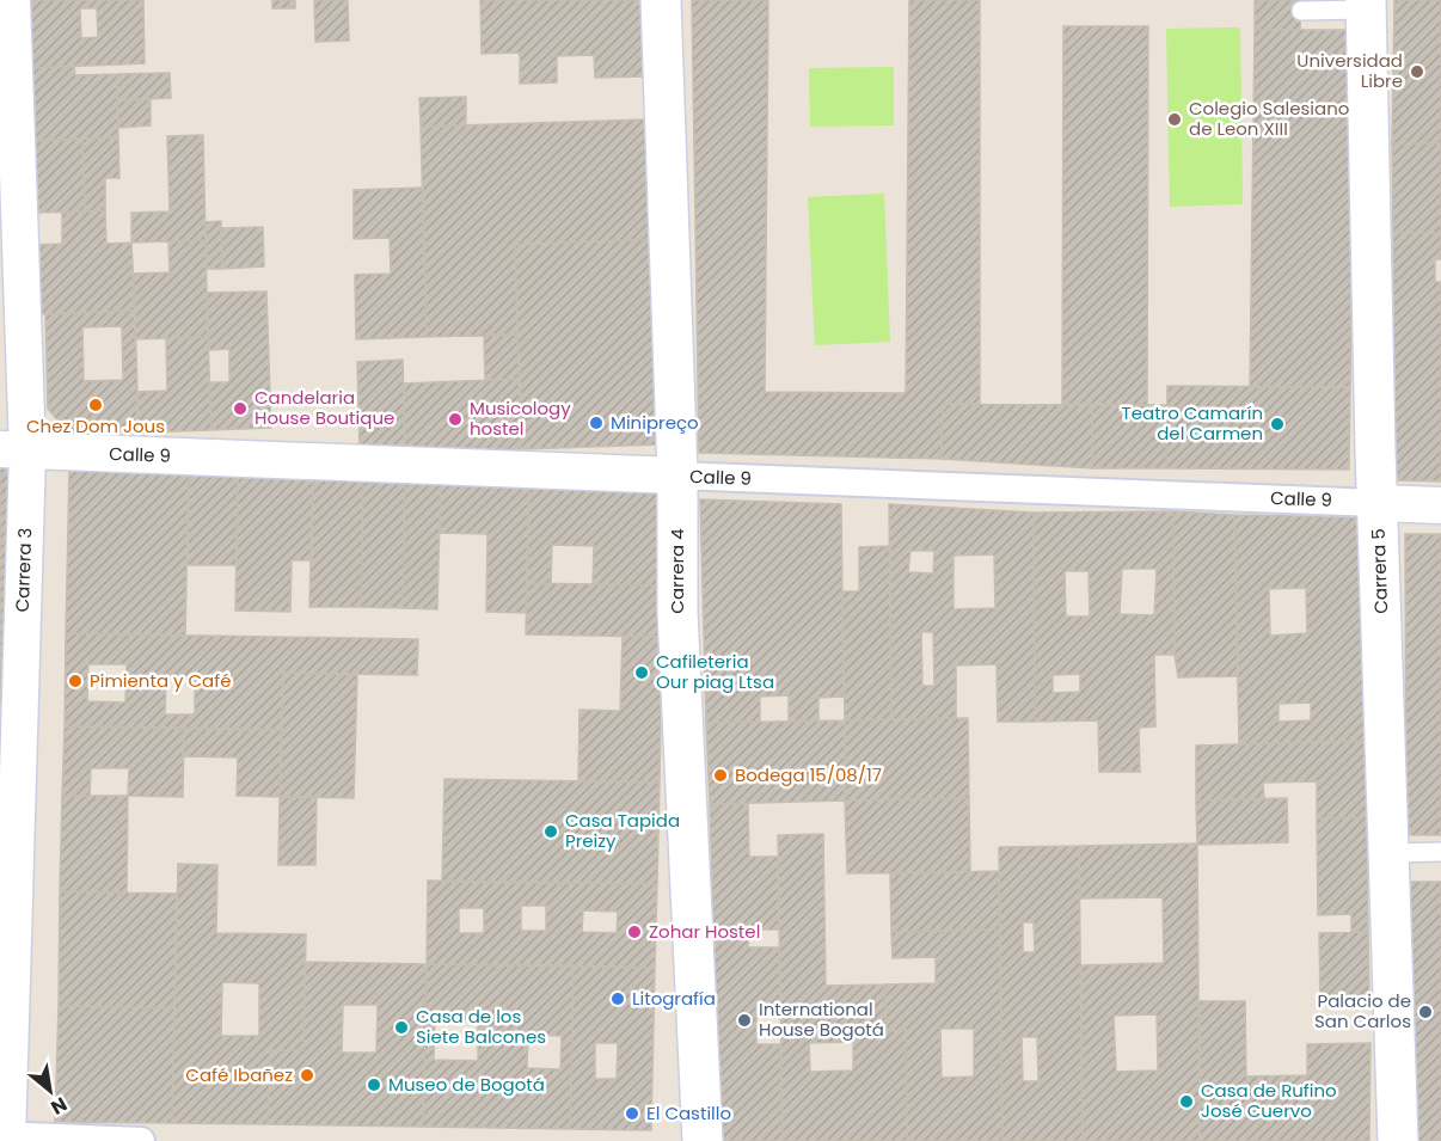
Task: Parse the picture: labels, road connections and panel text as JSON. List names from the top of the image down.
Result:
{
  "streets": {
    "street": [
      "Calle 9",
      "Carrera 3",
      "Carrera 4",
      "Carrera 5"
    ]
  },
  "crossings": [
    ["Calle 9", "Carrera 3"],
    ["Calle 9", "Carrera 4"],
    ["Calle 9", "Carrera 5"]
  ],
  "places": [
    "Universidad Libre",
    "Colegio Salesiano de Leon XIII",
    "Chez Dom Jous",
    "Candelaria House Boutique",
    "Musicology hostel",
    "Minipreço",
    "Teatro Camarín del Carmen",
    "Cafileteria Our piag Ltsa",
    "Pimienta y Café",
    "Bodega 15/08/17",
    "Casa Tapida Preizy",
    "Zohar Hostel",
    "Litografía",
    "Palacio de San Carlos",
    "International House Bogotá",
    "Casa de los Siete Balcones",
    "Café Ibañez",
    "Museo de Bogotá",
    "Casa de Rufino José Cuervo",
    "El Castillo"
  ],
  "north": "bottom right"
}
